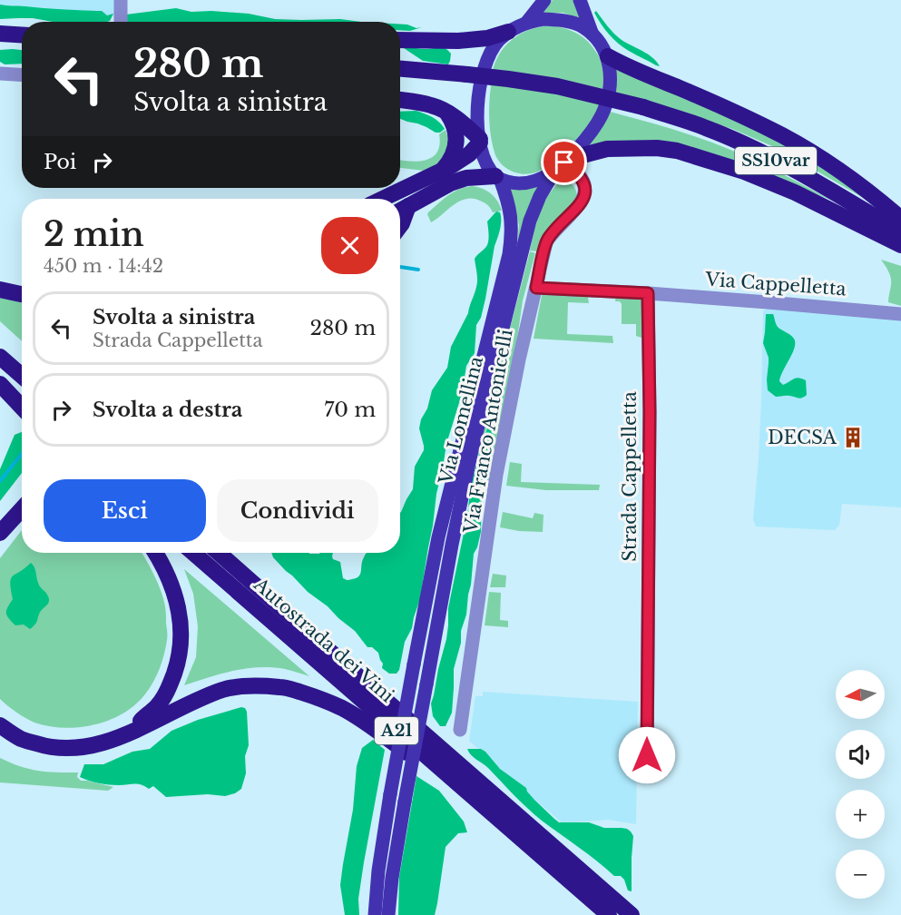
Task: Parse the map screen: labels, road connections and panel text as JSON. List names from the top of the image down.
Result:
{
  "streets": {
    "highway": ["SS10var", "Autostrada dei Vini", "A21"],
    "main road": ["Via Lomellina"],
    "street": ["Via Cappelletta", "Via Franco Antonicelli", "Strada Cappelletta"]
  },
  "crossings": [
    ["Via Cappelletta", "Strada Cappelletta"],
    ["Via Lomellina", "Via Franco Antonicelli"]
  ],
  "places": {
    "building": ["DECSA"]
  },
  "north": "left",
  "page": {
    "turn": ["280 m", "Svolta a sinistra"],
    "then": "Poi",
    "heading": ["2 min", "450 m · 14:42"],
    "list": [
      {
        "name": "Svolta a sinistra",
        "note": "Strada Cappelletta",
        "value": "280 m"
      },
      {
        "name": "Svolta a destra",
        "value": "70 m"
      }
    ],
    "buttons": ["Esci", "Condividi"],
    "map_buttons": ["+", "−"]
  }
}
